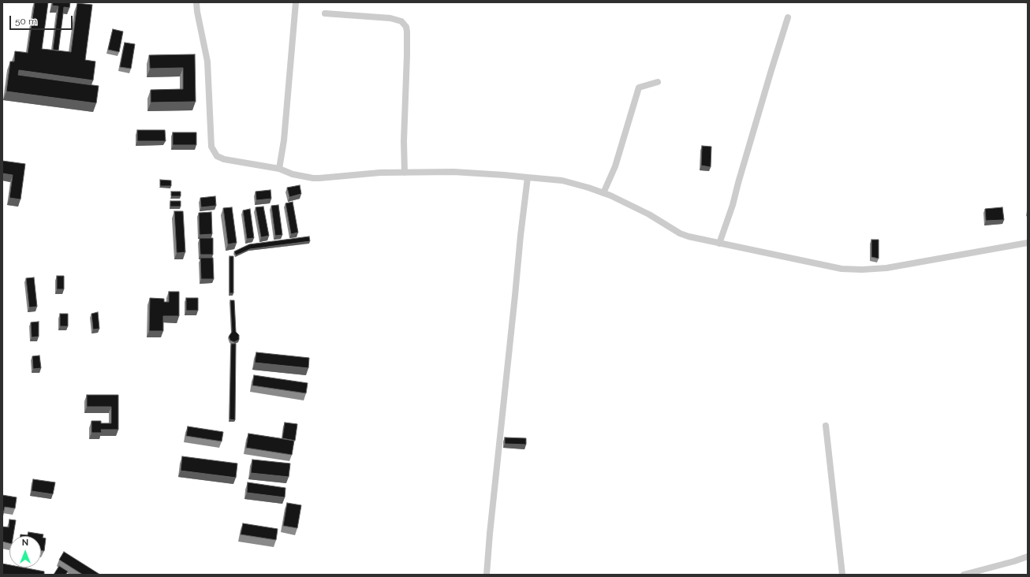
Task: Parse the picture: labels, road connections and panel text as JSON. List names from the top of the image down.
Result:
{
  "scale_bar": "50 m",
  "north": "top"
}
